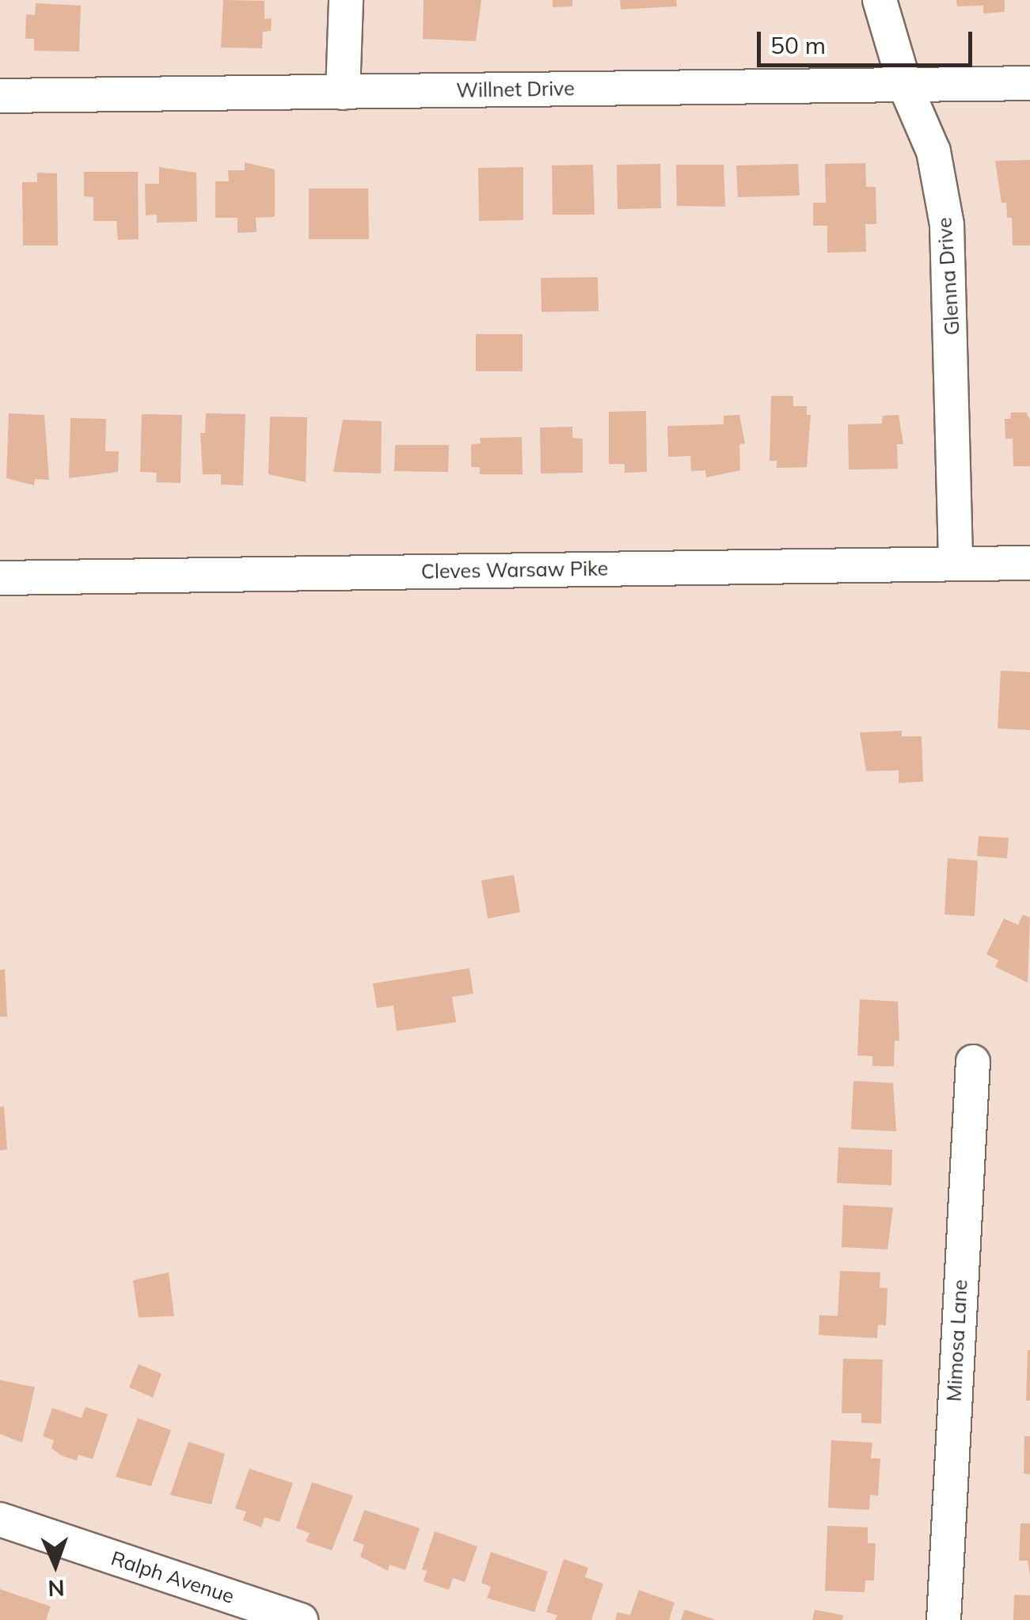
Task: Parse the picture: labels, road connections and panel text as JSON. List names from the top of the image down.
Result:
{
  "streets": {
    "street": [
      "Willnet Drive",
      "Glenna Drive",
      "Cleves Warsaw Pike",
      "Mimosa Lane",
      "Ralph Avenue"
    ]
  },
  "crossings": [
    ["Willnet Drive", "Glenna Drive"],
    ["Glenna Drive", "Cleves Warsaw Pike"]
  ],
  "scale_bar": "50 m",
  "north": "bottom"
}
